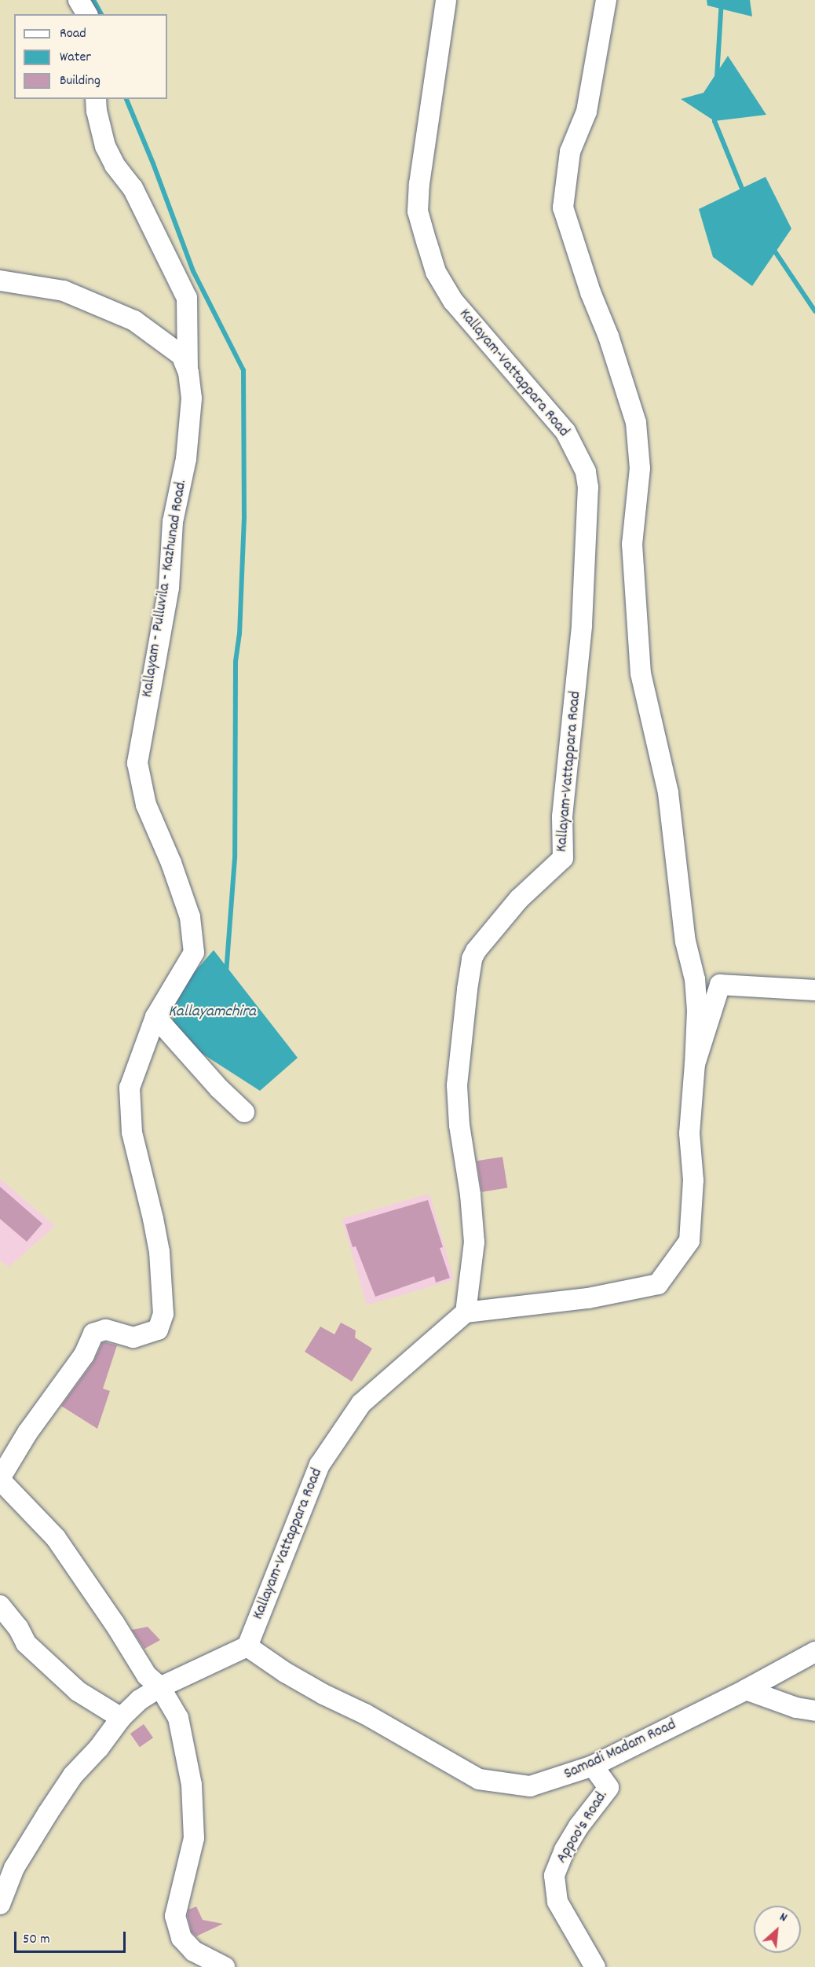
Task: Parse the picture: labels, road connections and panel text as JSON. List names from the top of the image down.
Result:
{
  "streets": {
    "street": [
      "Kallayam-Vattappara Road",
      "Kallayam - Pulluvila - Kazhunad Road.",
      "Samadi Madam Road",
      "Appoo's Road."
    ]
  },
  "crossings": [
    ["Kallayam-Vattappara Road", "Samadi Madam Road"],
    ["Samadi Madam Road", "Appoo's Road."]
  ],
  "water": ["Kallayamchira"],
  "legend": ["Road", "Water", "Building"],
  "scale_bar": "50 m",
  "north": "top right"
}
